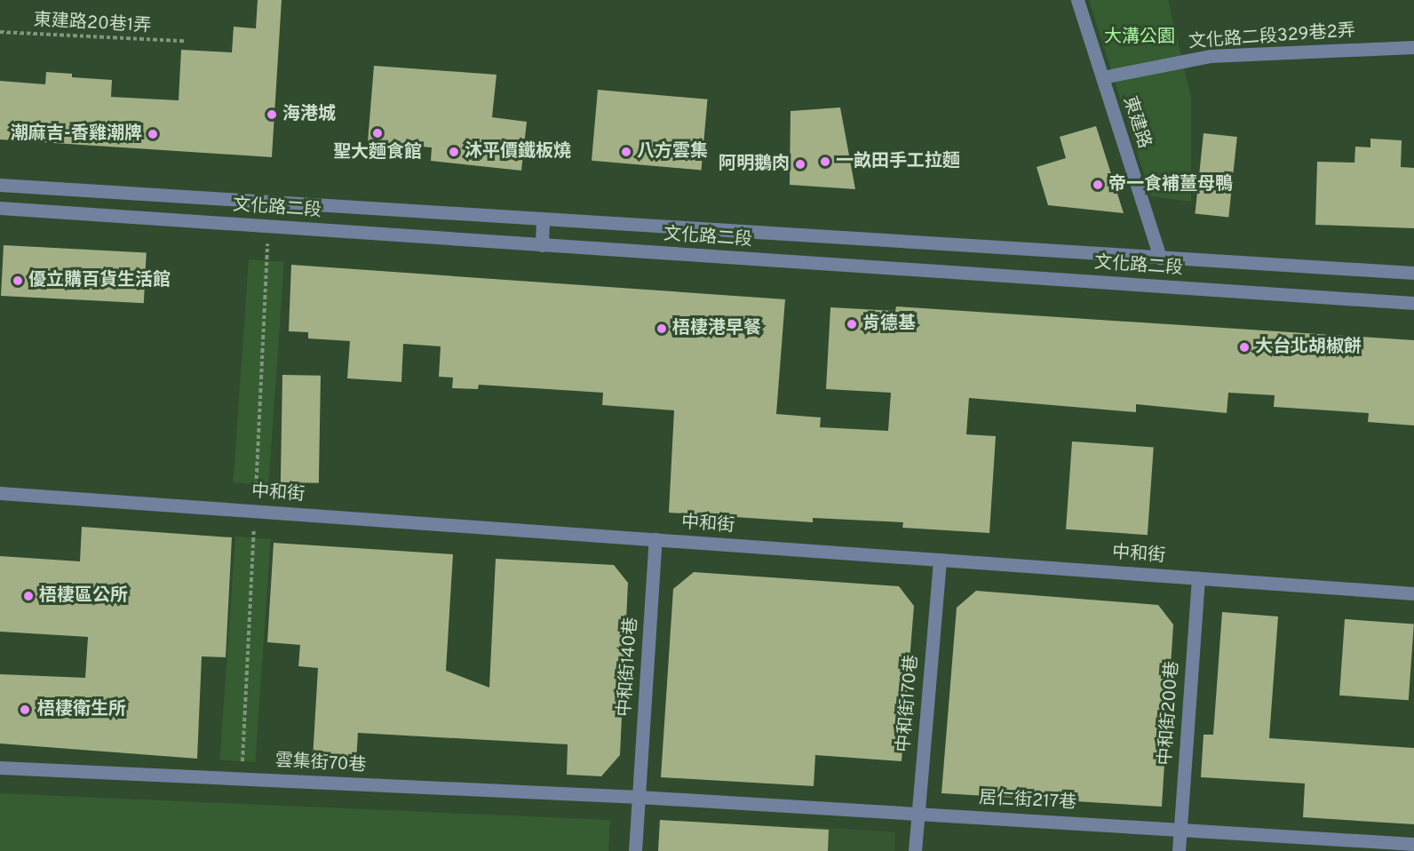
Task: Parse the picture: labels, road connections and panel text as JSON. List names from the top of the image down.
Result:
{
  "streets": {
    "street": [
      "文化路二段329巷2弄",
      "東建路",
      "文化路二段",
      "中和街",
      "中和街140巷",
      "中和街170巷",
      "中和街200巷",
      "雲集街70巷",
      "居仁街217巷"
    ],
    "path": ["東建路20巷1弄"]
  },
  "crossings": [
    ["文化路二段329巷2弄", "東建路"],
    ["東建路", "文化路二段"],
    ["中和街", "中和街140巷"],
    ["中和街", "中和街170巷"],
    ["中和街", "中和街200巷"],
    ["中和街140巷", "雲集街70巷"],
    ["中和街140巷", "居仁街217巷"],
    ["中和街170巷", "居仁街217巷"],
    ["中和街200巷", "居仁街217巷"],
    ["雲集街70巷", "居仁街217巷"]
  ],
  "parks": ["大溝公園"],
  "places": [
    "海港城",
    "聖大麵食館",
    "潮麻吉-香雞潮牌",
    "沐平價鐵板燒",
    "八方雲集",
    "一畝田手工拉麵",
    "阿明鵝肉",
    "帝一食補薑母鴨",
    "優立購百貨生活館",
    "肯德基",
    "梧棲港早餐",
    "大台北胡椒餅",
    "梧棲區公所",
    "梧棲衛生所"
  ]
}
